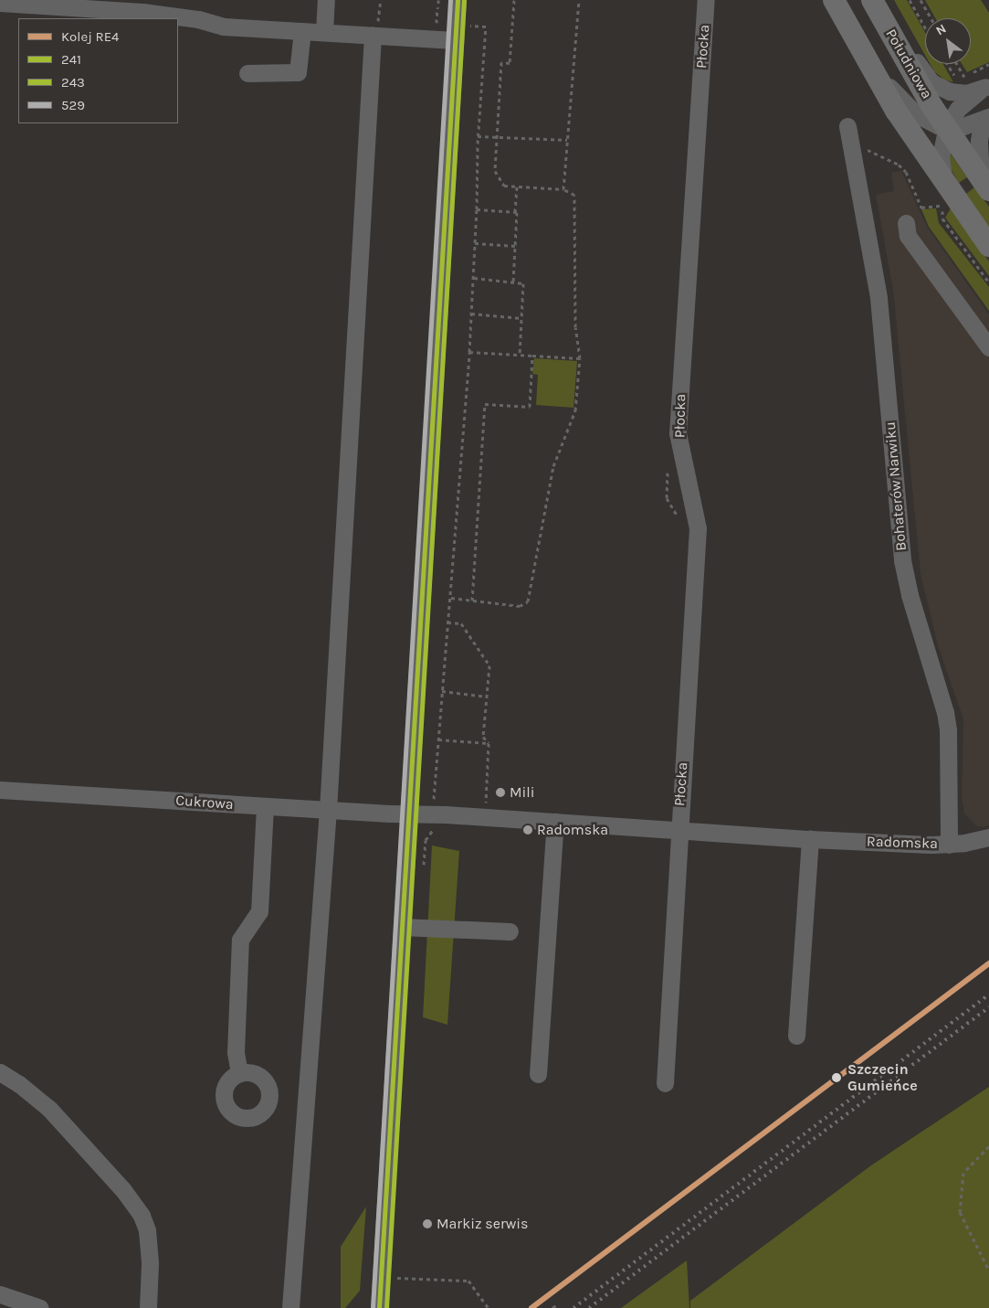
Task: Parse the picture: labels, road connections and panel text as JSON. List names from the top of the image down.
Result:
{
  "streets": {
    "main road": ["Południowa"],
    "street": [
      "Płocka",
      "Bohaterów Narwiku",
      "Cukrowa",
      "Radomska"
    ]
  },
  "crossings": [
    ["Płocka", "Radomska"],
    ["Bohaterów Narwiku", "Radomska"],
    ["Cukrowa", "Radomska"]
  ],
  "places": [
    "Mili",
    "Radomska",
    "Szczecin Gumieńce",
    "Markiz serwis"
  ],
  "lines": [
    "transit line 241",
    "transit line 243",
    "transit line 529",
    "rail line RE4"
  ],
  "legend": [
    "Kolej RE4",
    "241",
    "243",
    "529"
  ],
  "north": "top left"
}
